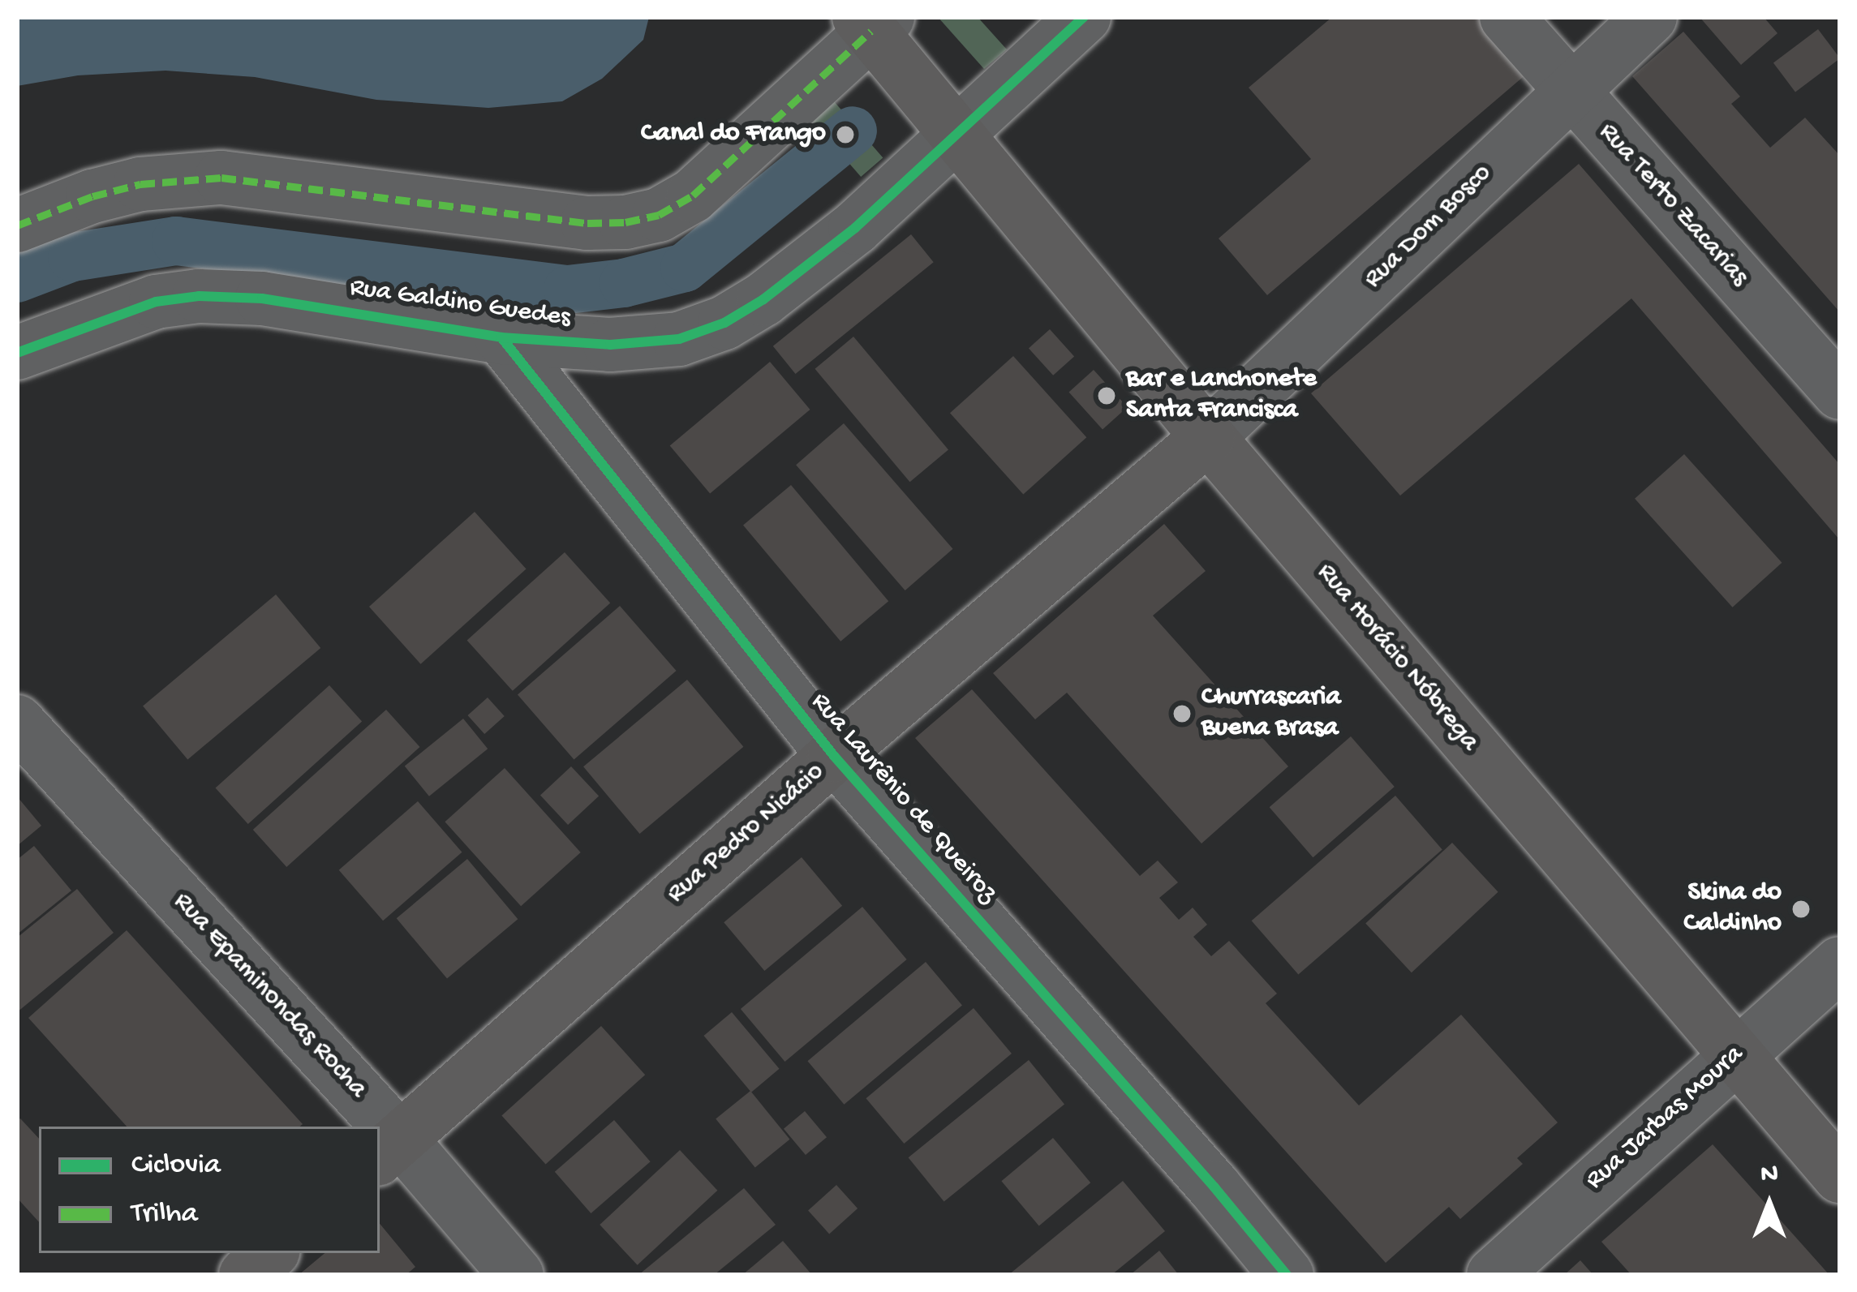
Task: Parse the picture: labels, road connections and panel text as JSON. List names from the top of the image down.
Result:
{
  "streets": {
    "main road": ["Rua Horácio Nóbrega", "Rua Pedro Nicácio"],
    "street": [
      "Rua Terto Zacarias",
      "Rua Dom Bosco",
      "Rua Galdino Guedes",
      "Rua Laurênio de Queiroz",
      "Rua Epaminondas Rocha",
      "Rua Jarbas Moura"
    ]
  },
  "crossings": [
    ["Rua Terto Zacarias", "Rua Dom Bosco"],
    ["Rua Dom Bosco", "Rua Horácio Nóbrega"],
    ["Rua Dom Bosco", "Rua Pedro Nicácio"],
    ["Rua Galdino Guedes", "Rua Horácio Nóbrega"],
    ["Rua Galdino Guedes", "Rua Laurênio de Queiroz"],
    ["Rua Horácio Nóbrega", "Rua Pedro Nicácio"],
    ["Rua Horácio Nóbrega", "Rua Jarbas Moura"],
    ["Rua Laurênio de Queiroz", "Rua Pedro Nicácio"],
    ["Rua Pedro Nicácio", "Rua Epaminondas Rocha"]
  ],
  "places": [
    "Canal do Frango",
    "Bar e Lanchonete Santa Francisca",
    "Churrascaria Buena Brasa",
    "Skina do Caldinho"
  ],
  "legend": ["Ciclovia", "Trilha"],
  "north": "top"
}
